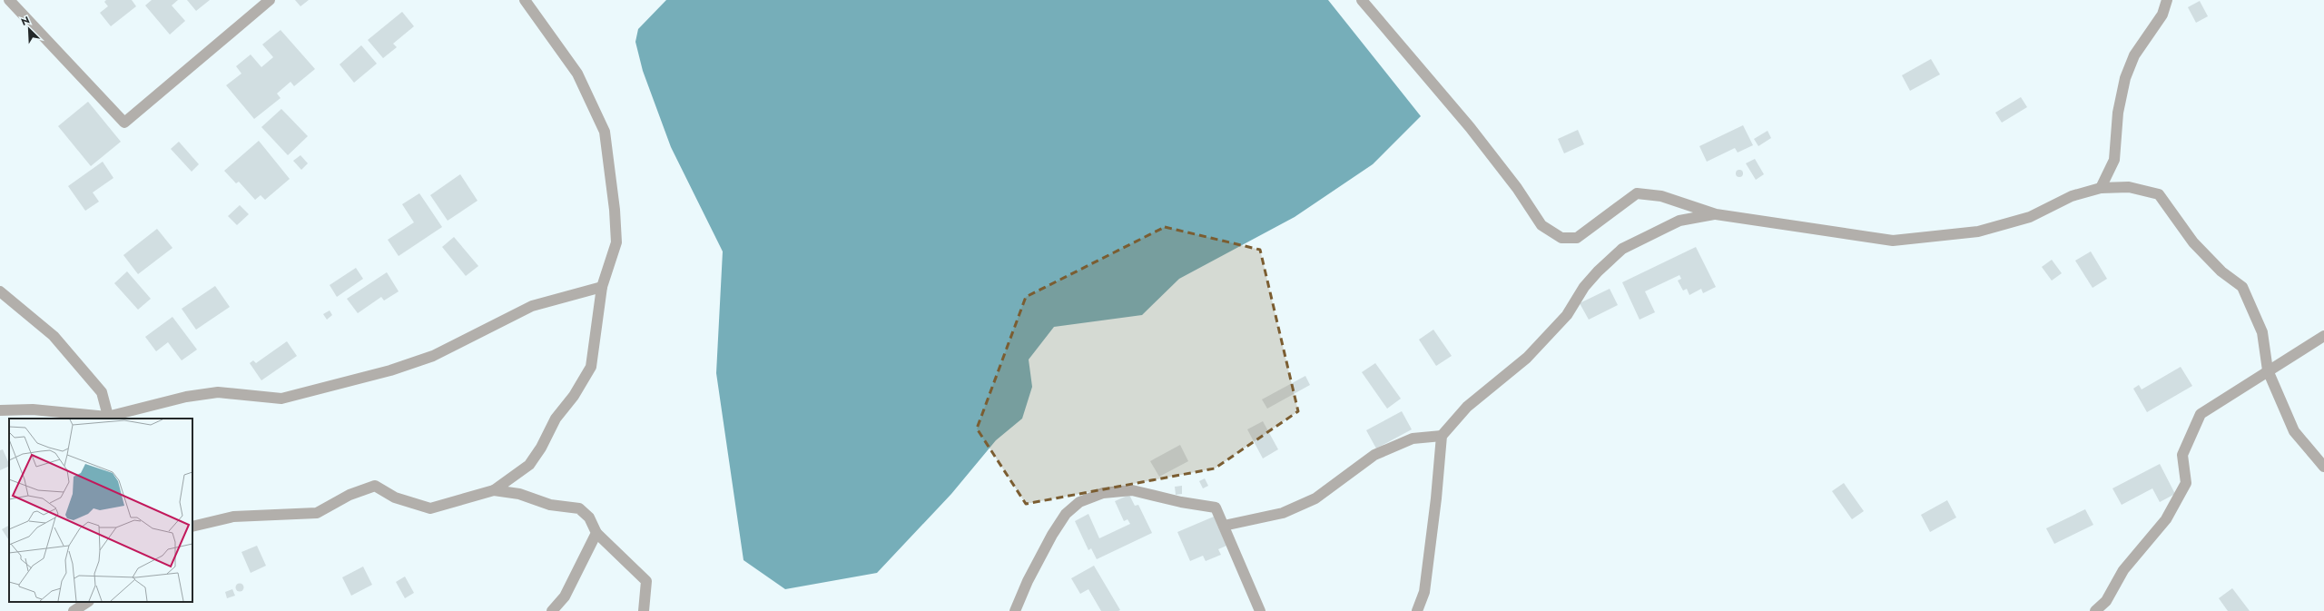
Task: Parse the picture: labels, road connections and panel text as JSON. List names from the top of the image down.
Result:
{
  "north": "top left"
}
